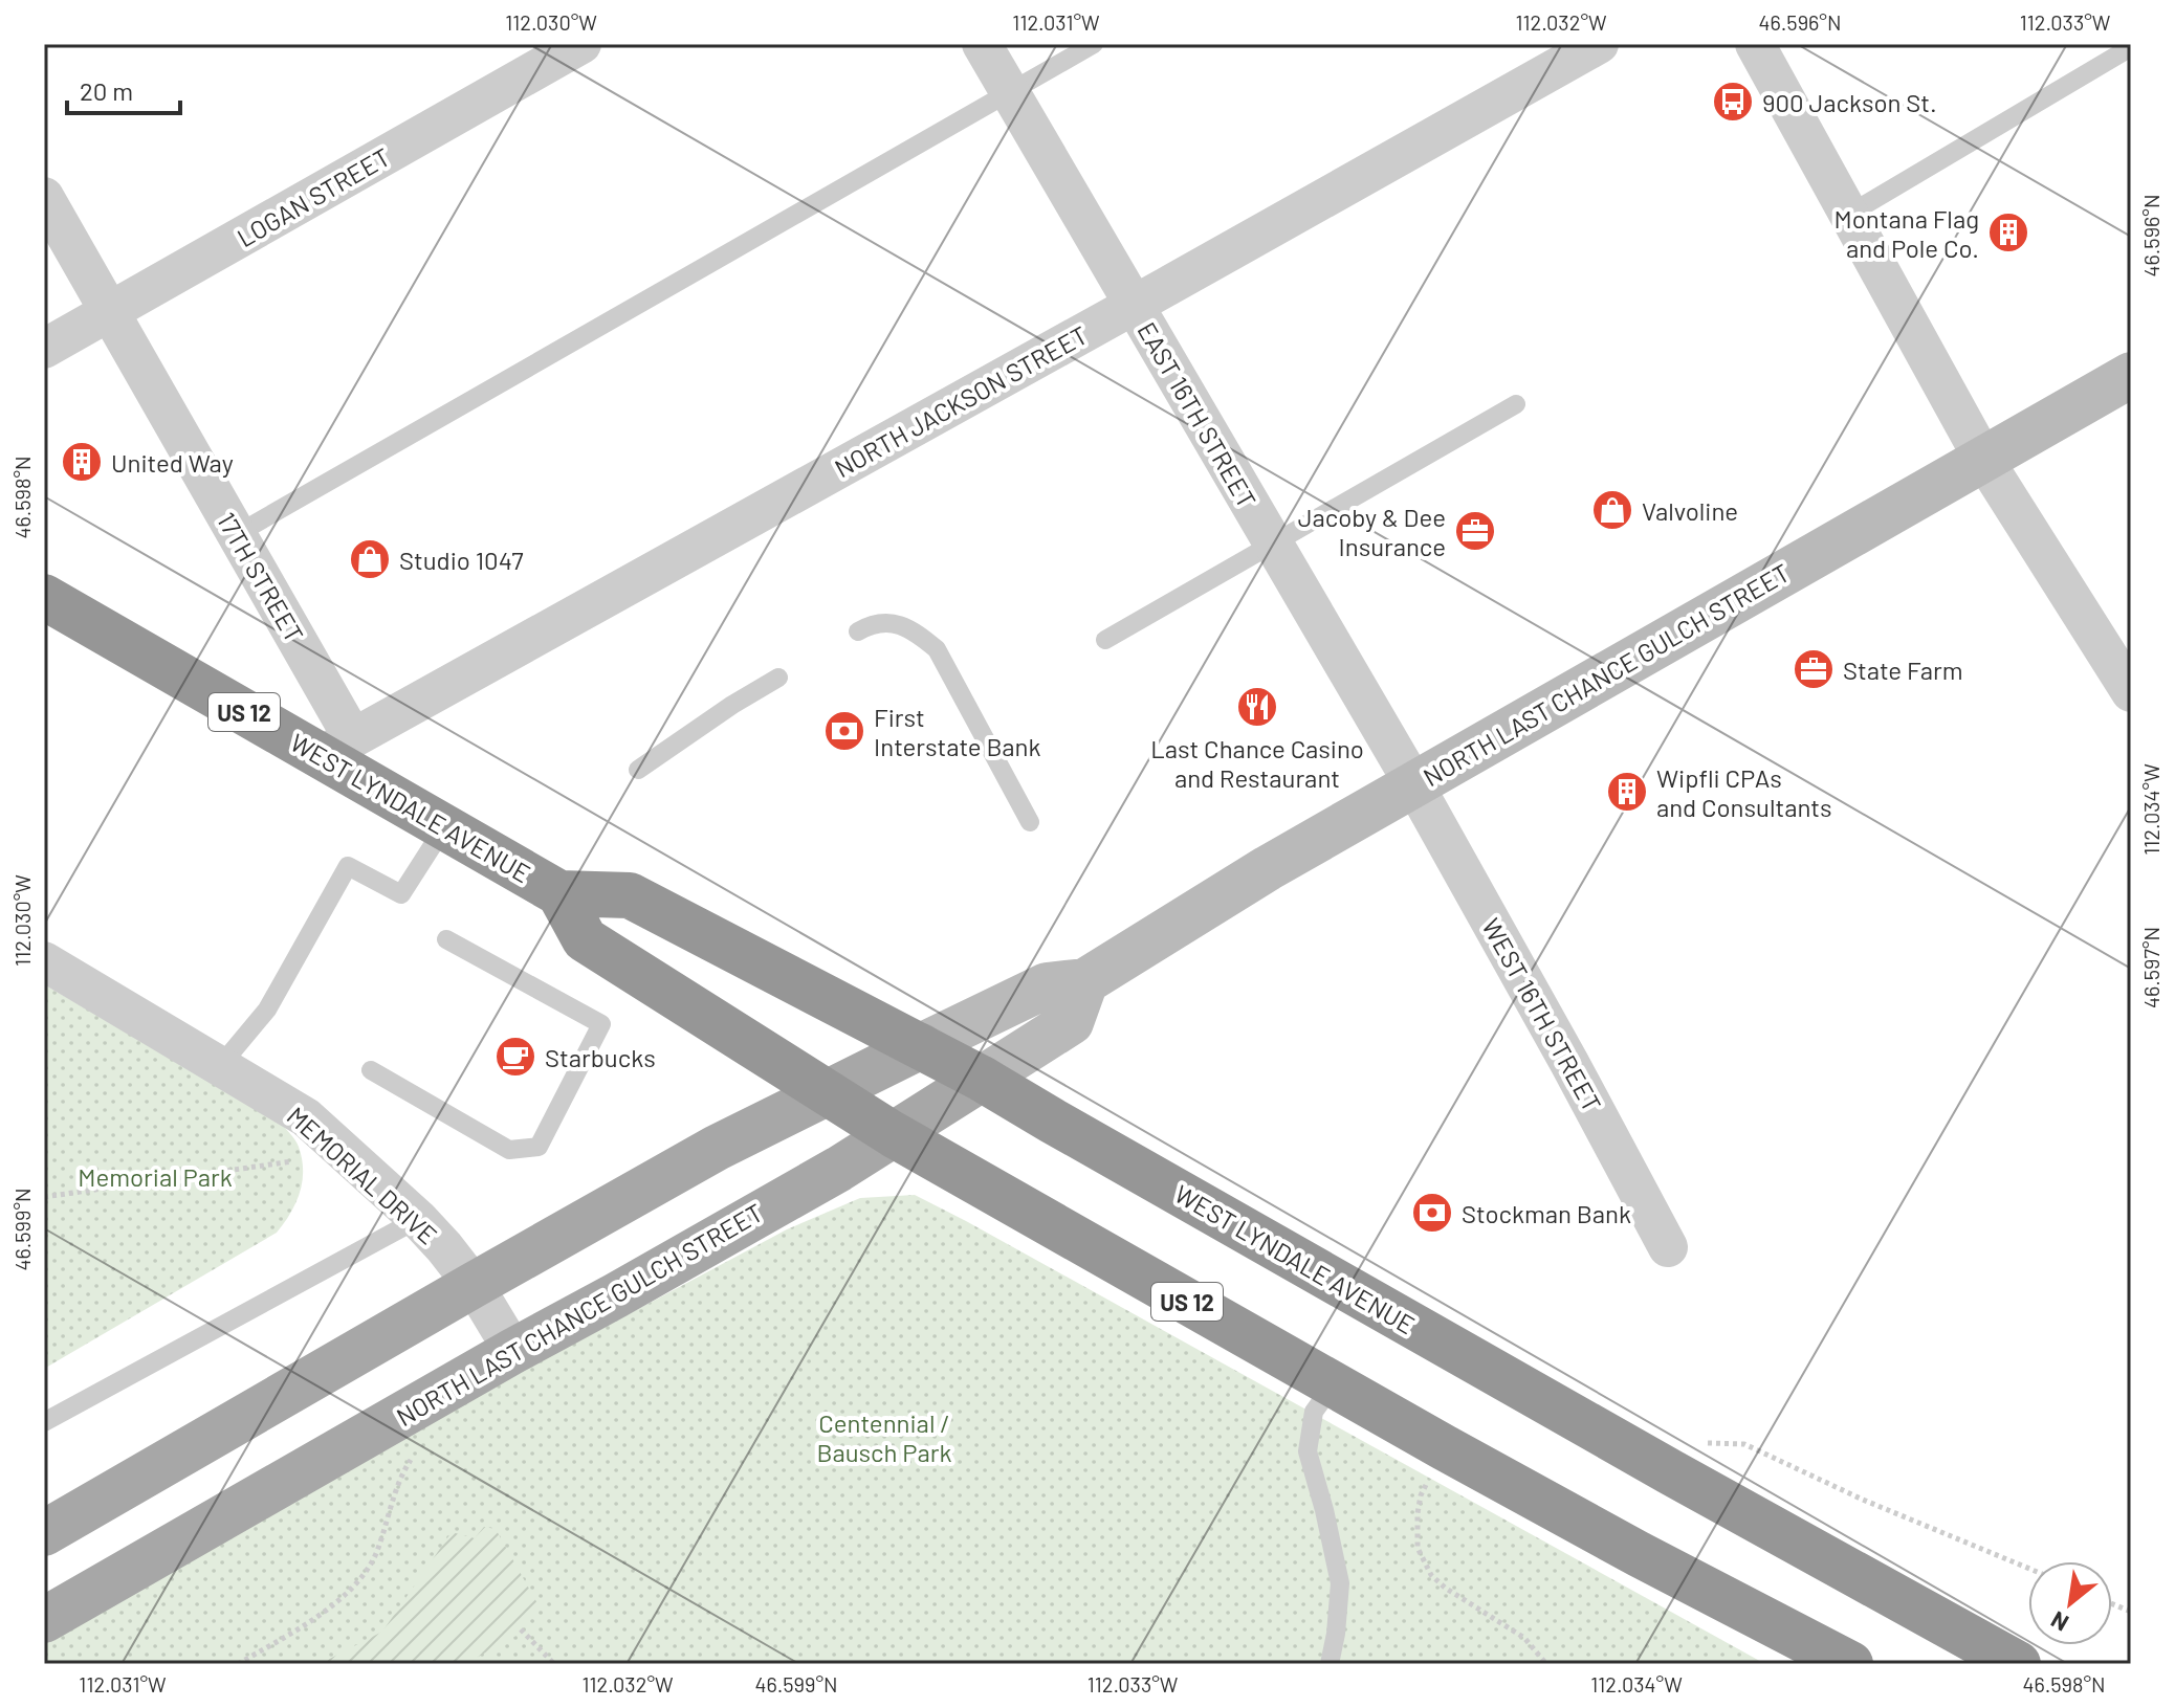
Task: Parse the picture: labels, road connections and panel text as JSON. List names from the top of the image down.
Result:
{
  "streets": {
    "highway": ["US 12", "WEST LYNDALE AVENUE"],
    "main road": ["NORTH LAST CHANCE GULCH STREET"],
    "street": [
      "LOGAN STREET",
      "NORTH JACKSON STREET",
      "EAST 16TH STREET",
      "17TH STREET",
      "WEST 16TH STREET",
      "MEMORIAL DRIVE"
    ]
  },
  "crossings": [
    ["LOGAN STREET", "17TH STREET"],
    ["NORTH JACKSON STREET", "EAST 16TH STREET"],
    ["NORTH JACKSON STREET", "17TH STREET"],
    ["NORTH JACKSON STREET", "WEST LYNDALE AVENUE"],
    ["EAST 16TH STREET", "NORTH LAST CHANCE GULCH STREET"],
    ["EAST 16TH STREET", "WEST 16TH STREET"],
    ["17TH STREET", "WEST LYNDALE AVENUE"],
    ["NORTH LAST CHANCE GULCH STREET", "WEST LYNDALE AVENUE"],
    ["NORTH LAST CHANCE GULCH STREET", "WEST 16TH STREET"],
    ["NORTH LAST CHANCE GULCH STREET", "MEMORIAL DRIVE"]
  ],
  "parks": ["Memorial Park", "Centennial / Bausch Park"],
  "places": {
    "bus stop": ["900 Jackson St."],
    "building": ["Montana Flag and Pole Co.", "United Way", "Wipfli CPAs and Consultants"],
    "shop": ["Valvoline", "Studio 1047"],
    "office": ["Jacoby & Dee Insurance", "State Farm"],
    "restaurant": ["Last Chance Casino and Restaurant"],
    "bank": ["First Interstate Bank", "Stockman Bank"],
    "cafe": ["Starbucks"]
  },
  "scale_bar": "20 m",
  "north": "bottom left",
  "coordinates": [
    "112.030°W",
    "112.031°W",
    "112.032°W",
    "46.596°N",
    "112.033°W",
    "46.598°N",
    "112.034°W",
    "46.597°N",
    "46.599°N"
  ]
}
